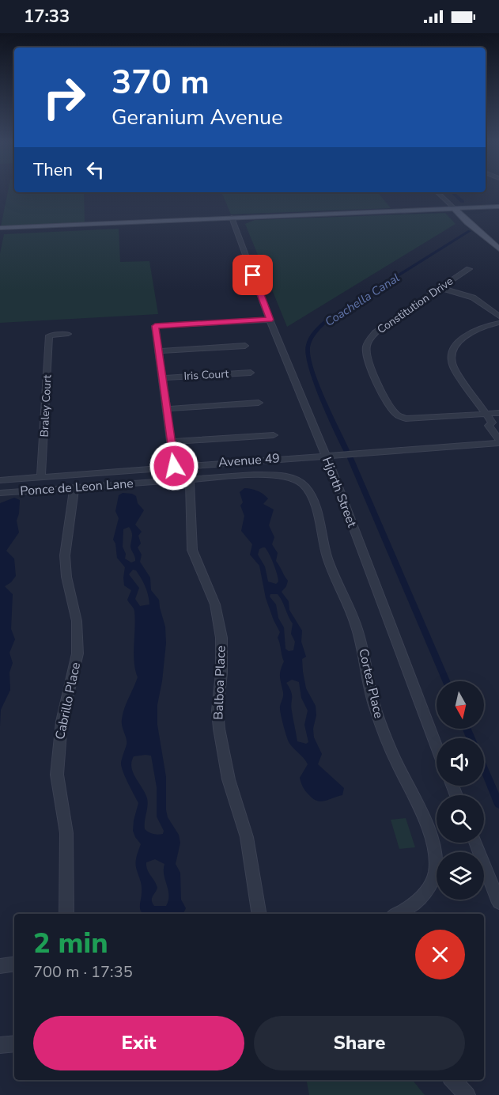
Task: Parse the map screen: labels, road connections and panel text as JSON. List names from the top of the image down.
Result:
{
  "streets": {
    "street": [
      "Constitution Drive",
      "Iris Court",
      "Braley Court",
      "Avenue 49",
      "Ponce de Leon Lane",
      "Hjorth Street",
      "Balboa Place",
      "Cortez Place",
      "Cabrillo Place"
    ]
  },
  "crossings": [
    ["Braley Court", "Avenue 49"],
    ["Avenue 49", "Hjorth Street"],
    ["Ponce de Leon Lane", "Balboa Place"],
    ["Ponce de Leon Lane", "Cortez Place"],
    ["Ponce de Leon Lane", "Cabrillo Place"]
  ],
  "water": ["Coachella Canal"],
  "north": "bottom",
  "page": {
    "status": "17:33",
    "turn": ["370 m", "Geranium Avenue"],
    "then": "Then",
    "heading": ["2 min", "700 m · 17:35"],
    "buttons": ["Exit", "Share"]
  }
}
